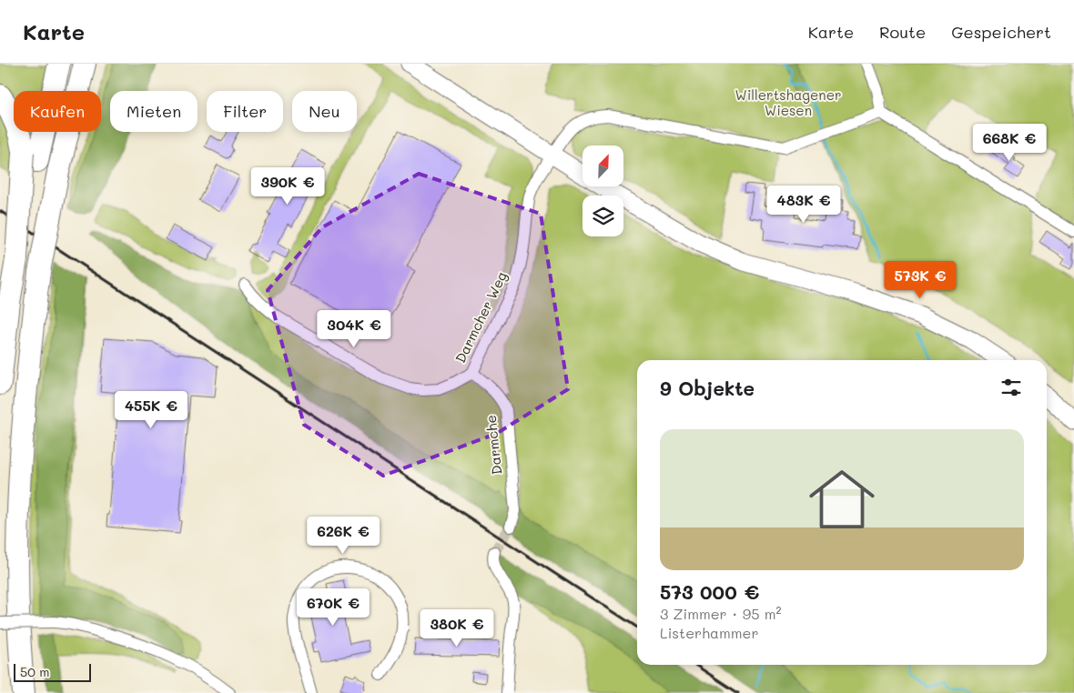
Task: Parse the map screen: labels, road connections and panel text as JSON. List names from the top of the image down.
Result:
{
  "streets": {
    "street": ["Darmcher Weg", "Darmche"]
  },
  "crossings": [
    ["Darmcher Weg", "Darmche"]
  ],
  "parks": ["Willertshagener Wiesen"],
  "scale_bar": "50 m",
  "north": "top right",
  "page": {
    "header": "Karte",
    "nav": ["Karte", "Route", "Gespeichert"],
    "chip": [
      "Kaufen",
      "Mieten",
      "Filter",
      "Neu"
    ],
    "price": [
      "668K €",
      "390K €",
      "483K €",
      "573K €",
      "304K €",
      "455K €",
      "626K €",
      "670K €",
      "380K €"
    ],
    "heading": "9 Objekte",
    "list": [
      {
        "name": "573 000 €",
        "note": "3 Zimmer · 95 m² · Listerhammer"
      }
    ],
    "scale": "50 m"
  }
}
